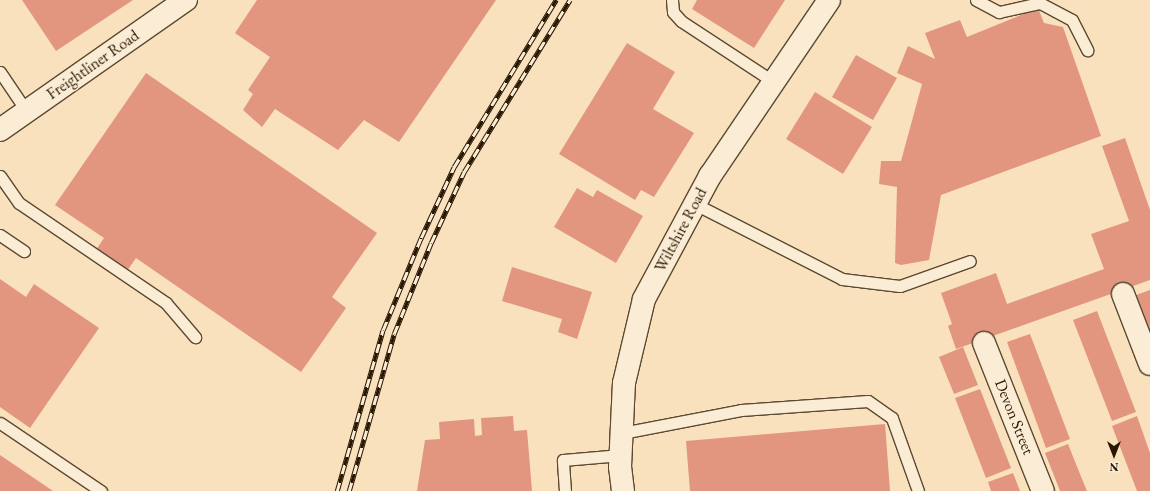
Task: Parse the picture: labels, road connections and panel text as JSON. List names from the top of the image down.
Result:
{
  "streets": {
    "street": ["Freightliner Road", "Wiltshire Road", "Devon Street"]
  },
  "north": "bottom"
}
